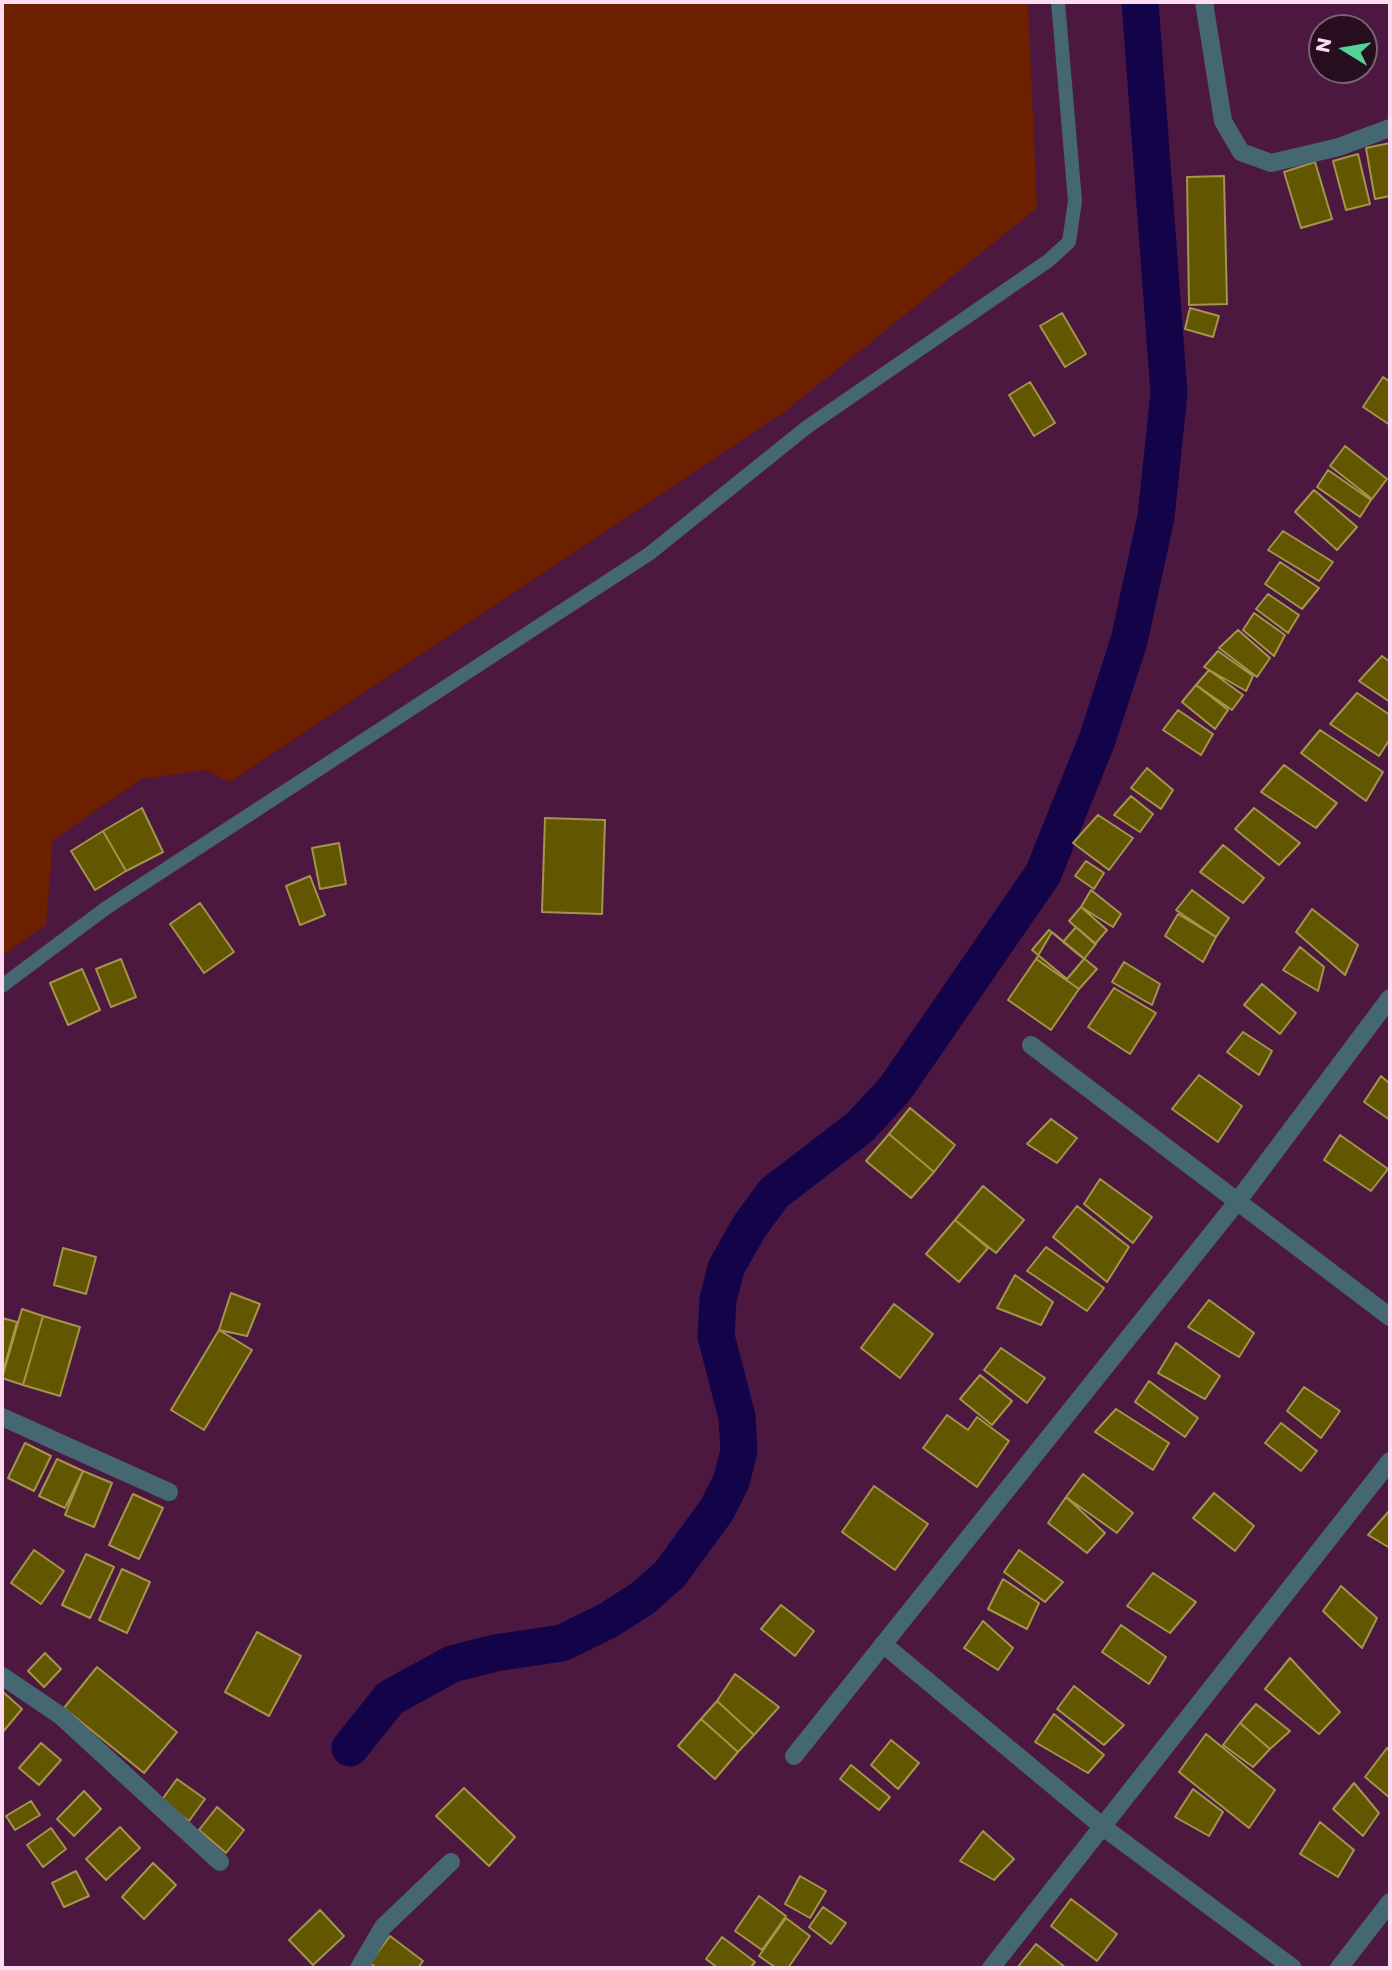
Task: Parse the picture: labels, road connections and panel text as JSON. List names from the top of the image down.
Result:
{
  "north": "left"
}
